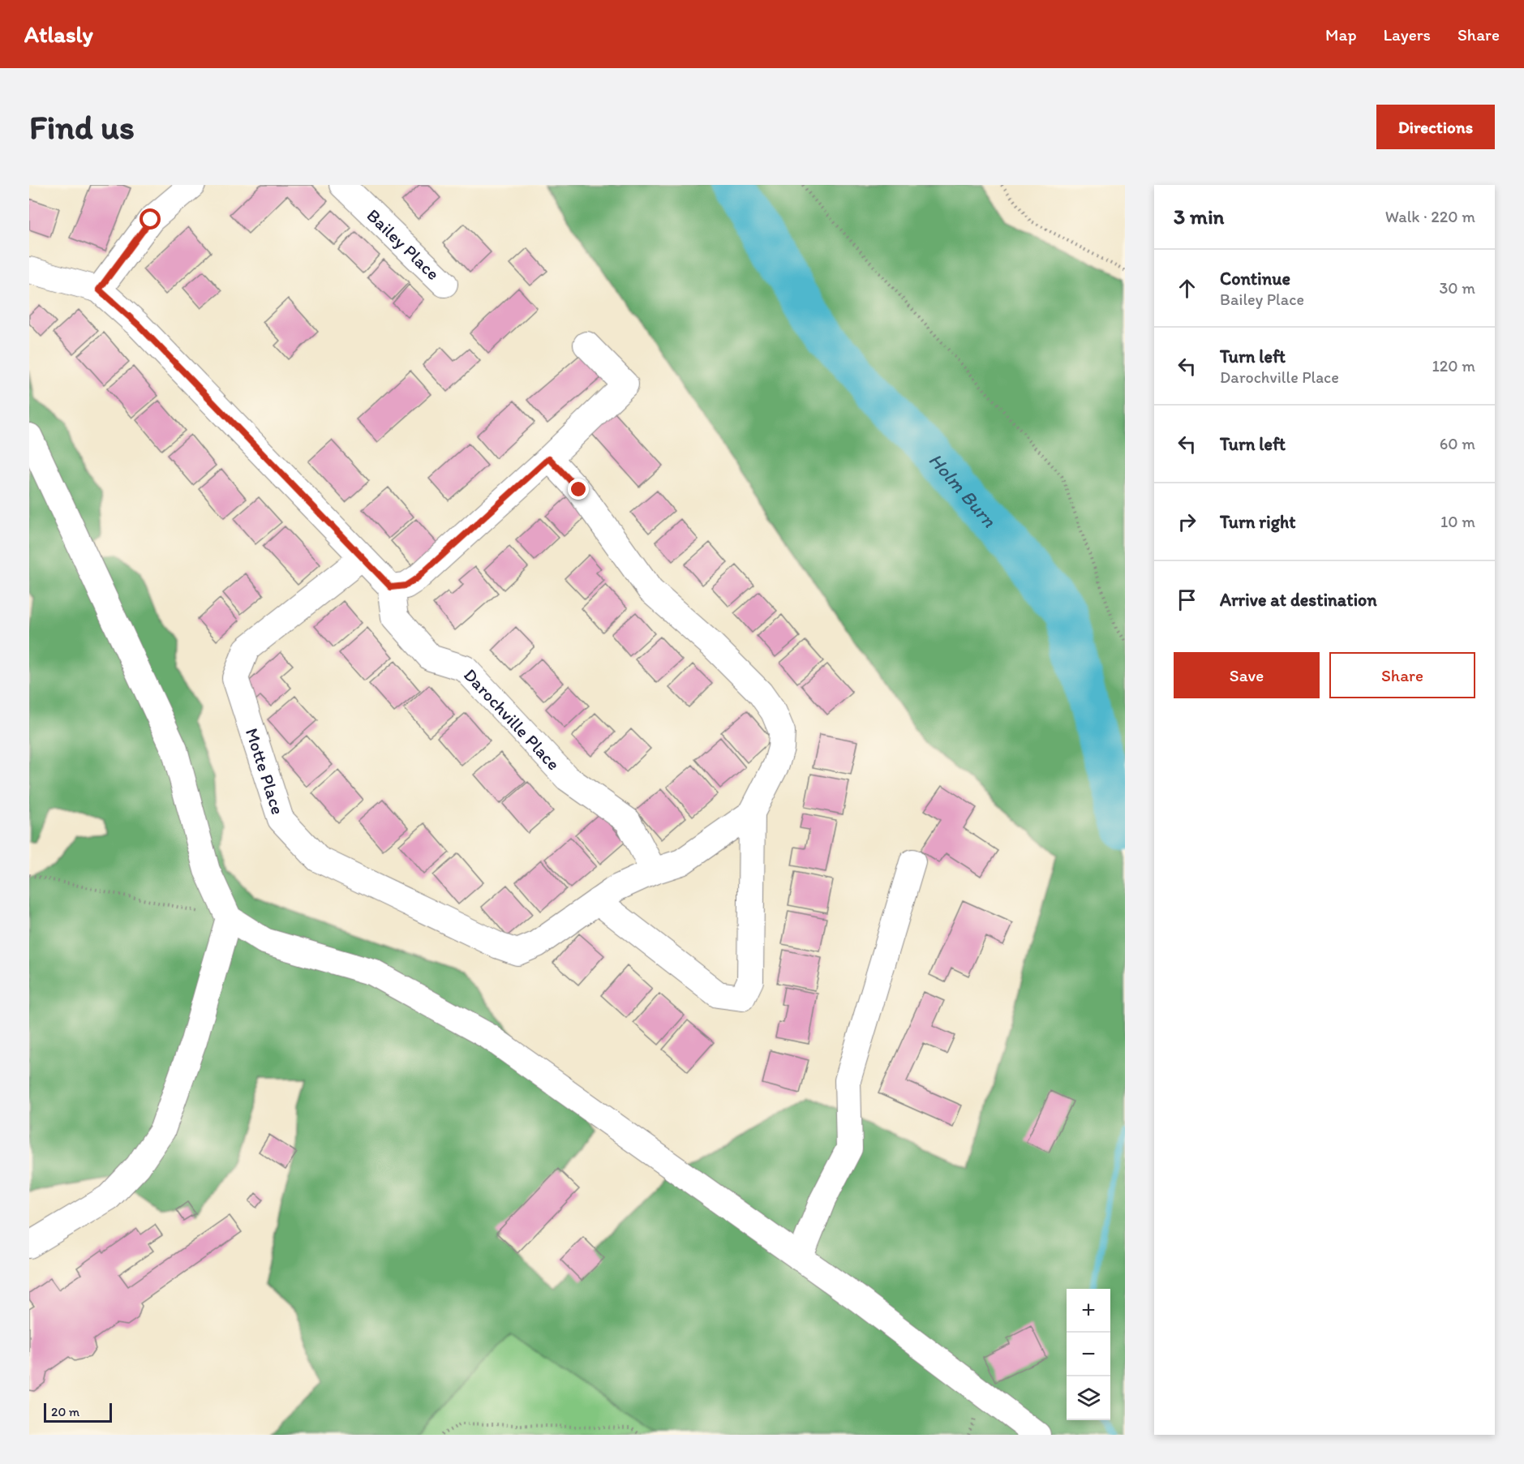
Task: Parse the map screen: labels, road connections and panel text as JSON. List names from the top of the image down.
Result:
{
  "streets": {
    "street": ["Bailey Place", "Darochville Place", "Motte Place"]
  },
  "crossings": [
    ["Darochville Place", "Motte Place"]
  ],
  "water": ["Holm Burn"],
  "scale_bar": "20 m",
  "page": {
    "header": "Atlasly",
    "nav": ["Map", "Layers", "Share"],
    "buttons": [
      "Directions",
      ["Save", "Share"]
    ],
    "title": "Find us",
    "heading": ["3 min", "Walk · 220 m"],
    "list": [
      ["Continue", "Bailey Place", "30 m"],
      ["Turn left", "Darochville Place", "120 m"],
      ["Turn left", "60 m"],
      ["Turn right", "10 m"],
      "Arrive at destination"
    ],
    "map_buttons": ["+", "−"],
    "scale": "20 m"
  }
}
